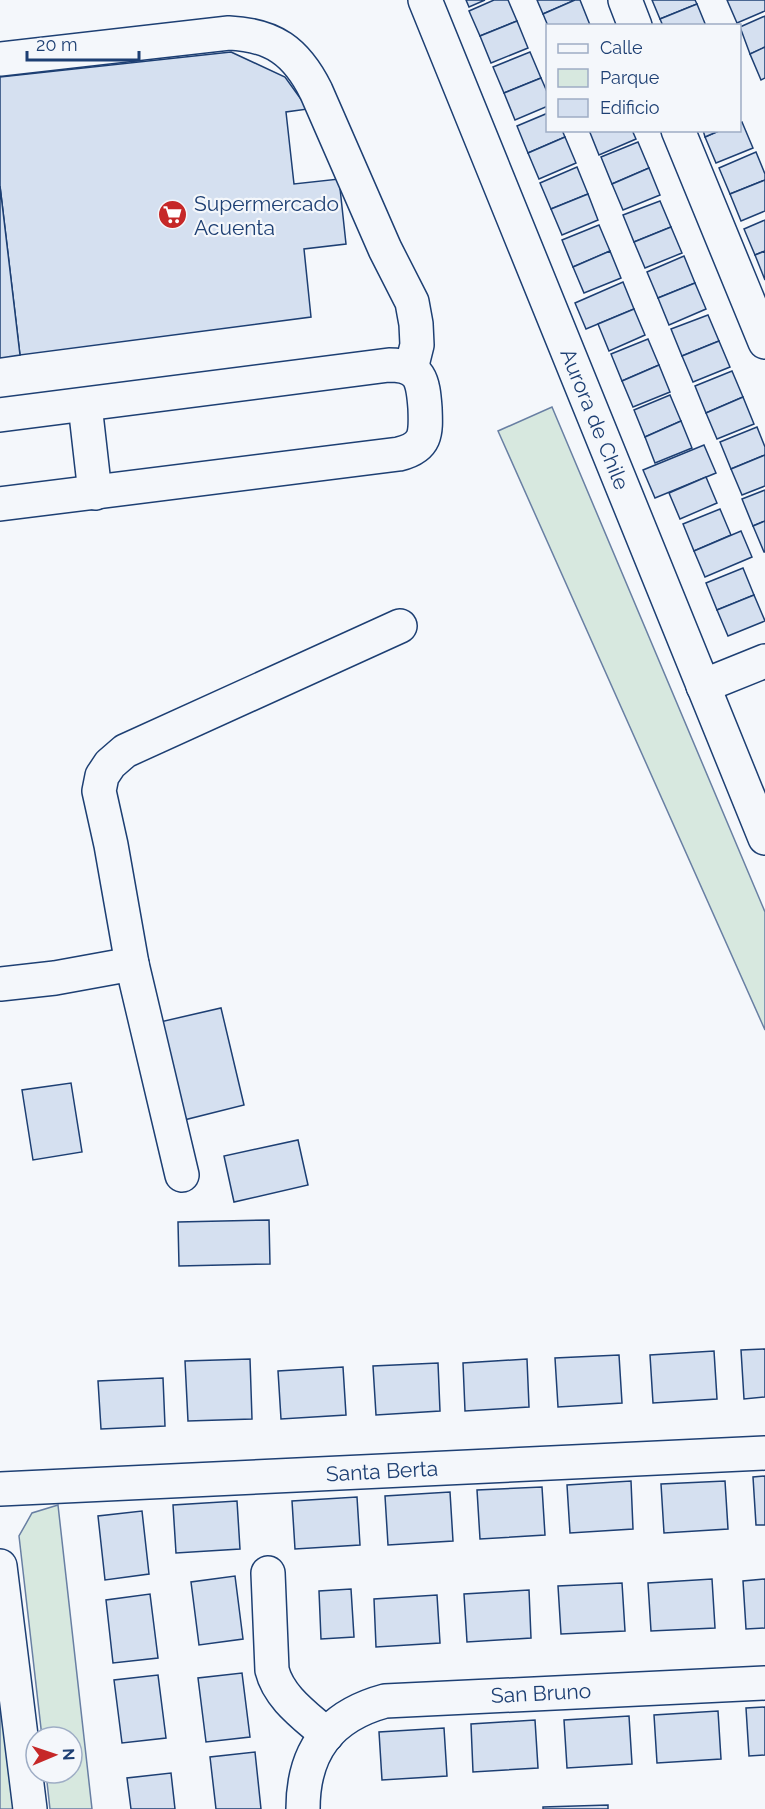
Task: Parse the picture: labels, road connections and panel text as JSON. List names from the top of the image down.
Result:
{
  "streets": {
    "street": ["Aurora de Chile", "Santa Berta", "San Bruno"]
  },
  "places": {
    "supermarket": ["Supermercado Acuenta"]
  },
  "legend": ["Calle", "Parque", "Edificio"],
  "scale_bar": "20 m",
  "north": "right"
}
